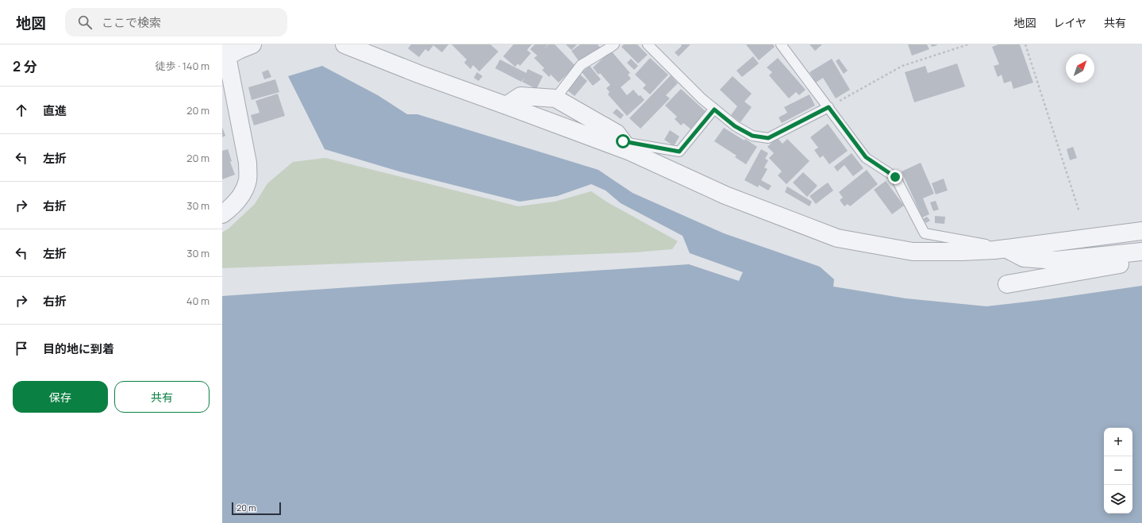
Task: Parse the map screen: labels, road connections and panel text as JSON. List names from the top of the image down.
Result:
{
  "scale_bar": "20 m",
  "north": "top right",
  "page": {
    "header": "地図",
    "search": "ここで検索",
    "nav": ["地図", "レイヤ", "共有"],
    "heading": ["2 分", "徒歩 · 140 m"],
    "list": [
      ["直進", "20 m"],
      ["左折", "20 m"],
      ["右折", "30 m"],
      ["左折", "30 m"],
      ["右折", "40 m"],
      "目的地に到着"
    ],
    "buttons": ["保存", "共有"],
    "map_buttons": ["+", "−"],
    "scale": "20 m"
  }
}
